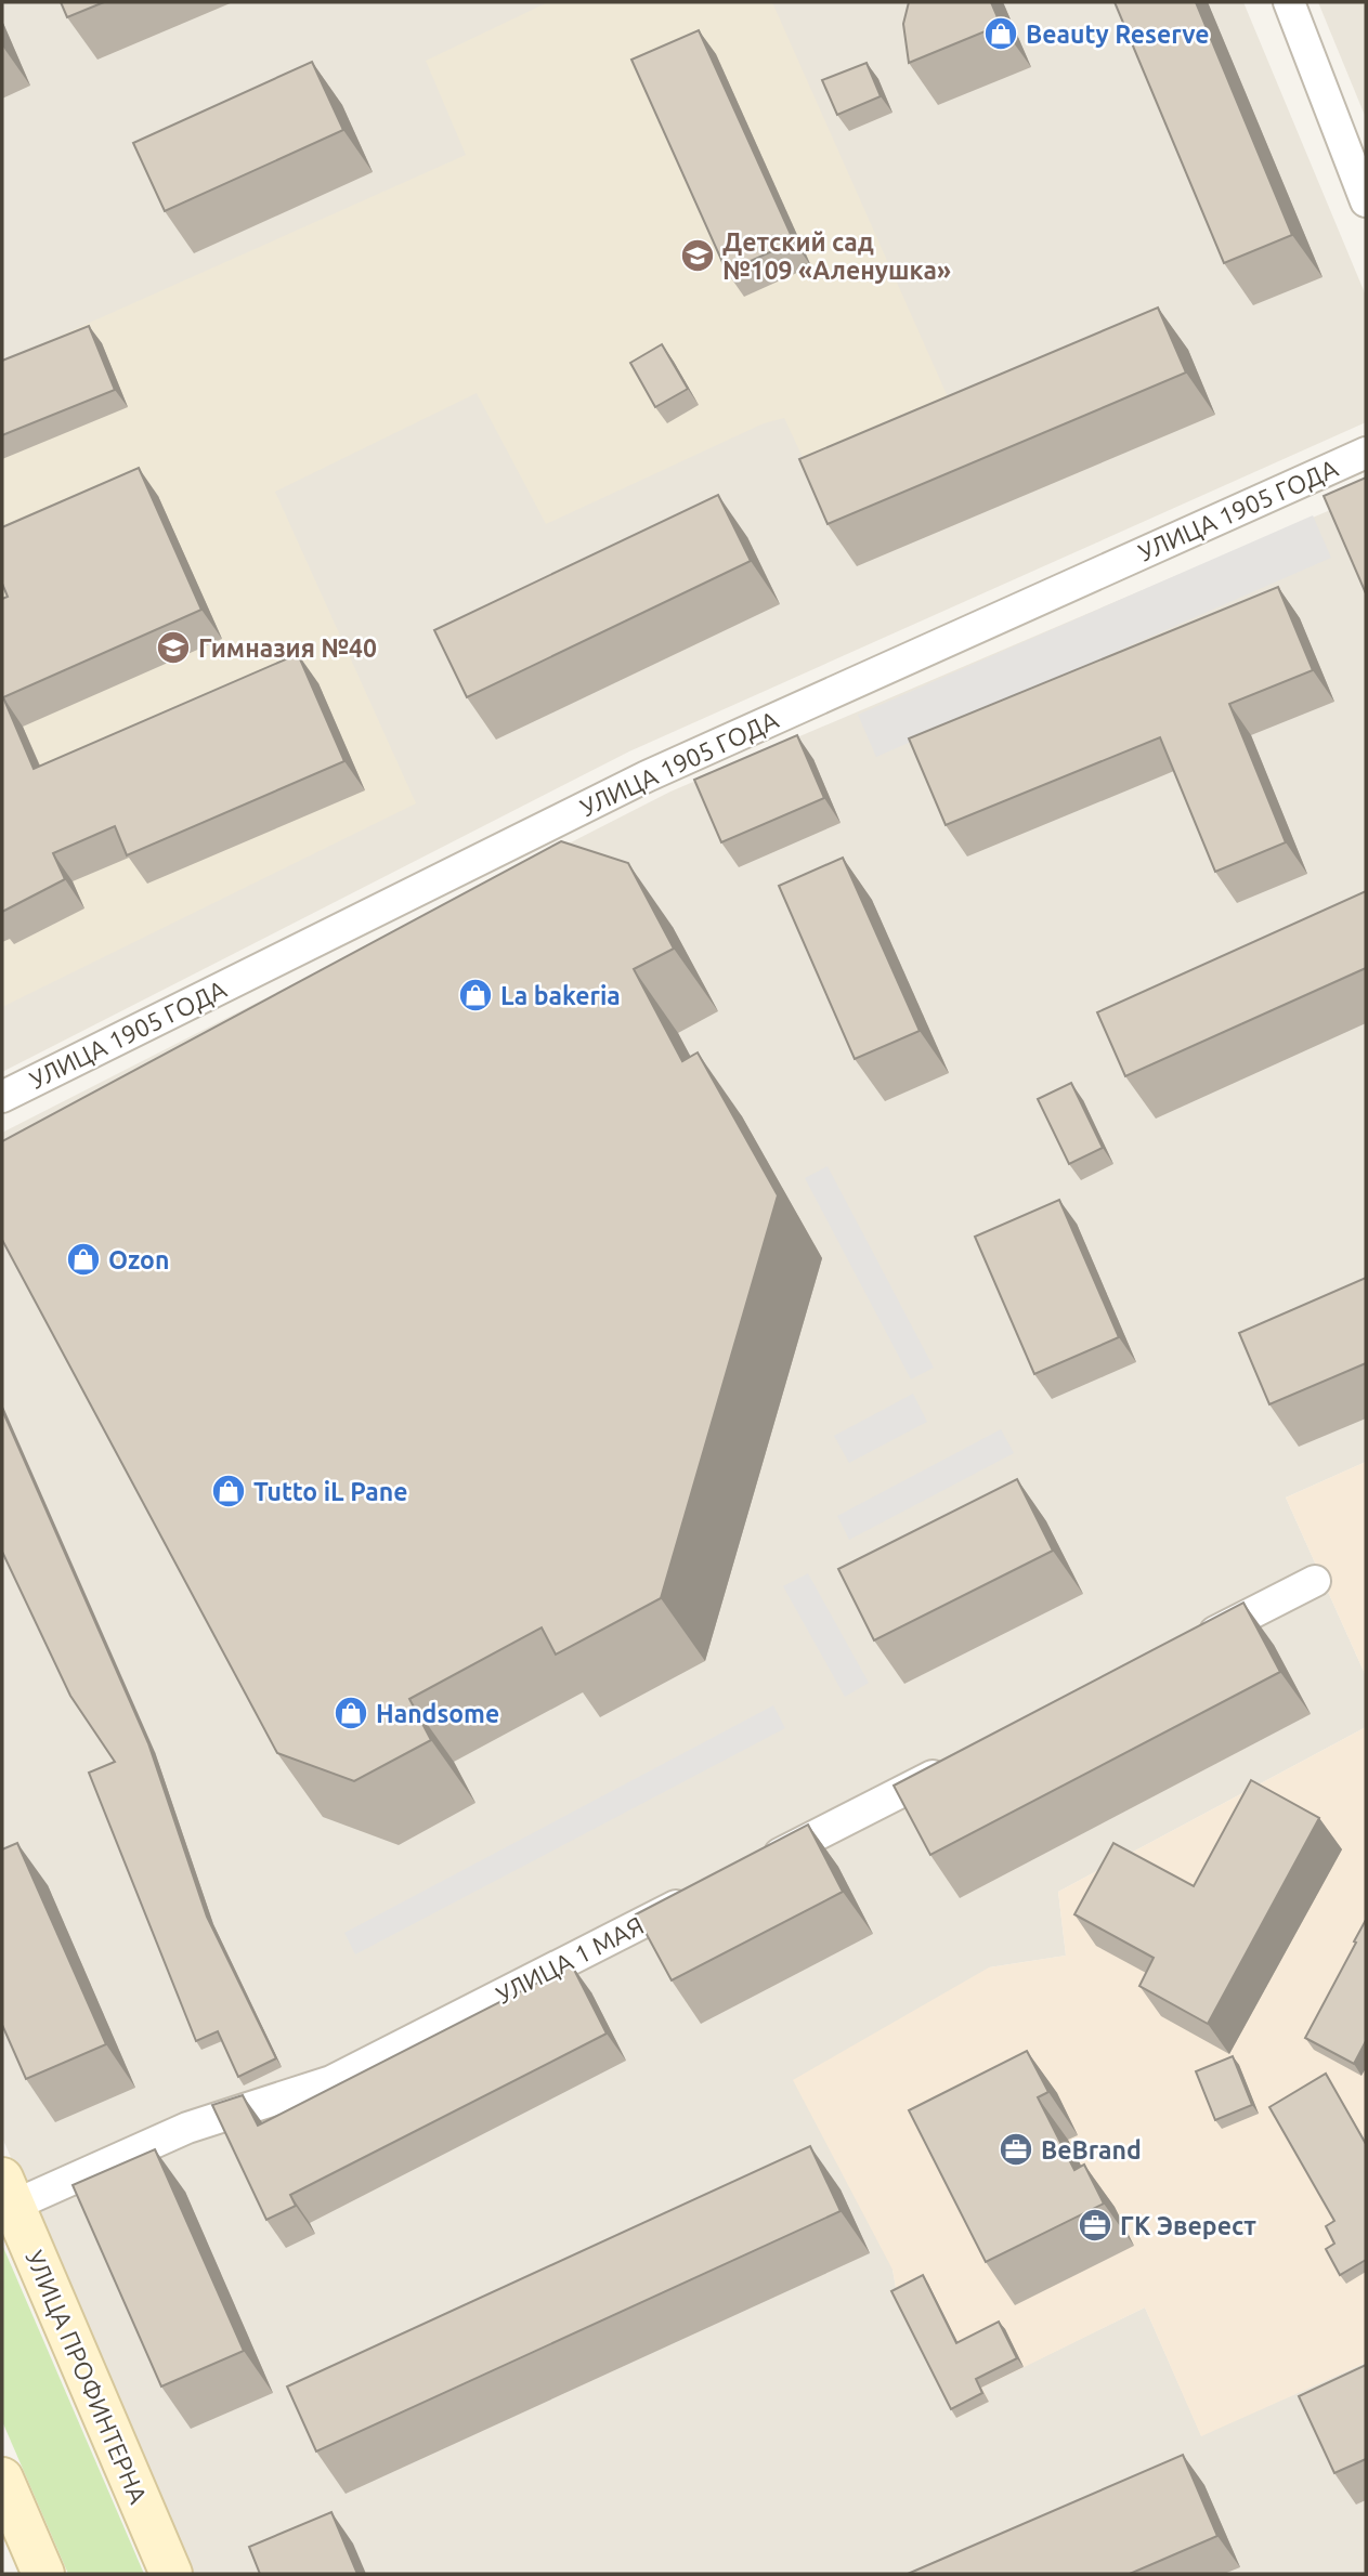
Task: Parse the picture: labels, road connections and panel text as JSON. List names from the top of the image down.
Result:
{
  "streets": {
    "street": ["УЛИЦА 1905 ГОДА", "УЛИЦА 1 МАЯ", "УЛИЦА ПРОФИНТЕРНА"]
  },
  "crossings": [
    ["УЛИЦА 1 МАЯ", "УЛИЦА ПРОФИНТЕРНА"]
  ],
  "places": {
    "shop": [
      "Beauty Reserve",
      "La bakeria",
      "Ozon",
      "Tutto iL Pane",
      "Handsome"
    ],
    "school or university": ["Детский сад №109 «Аленушка»", "Гимназия №40"],
    "office": ["BeBrand", "ГК Эверест"]
  }
}
